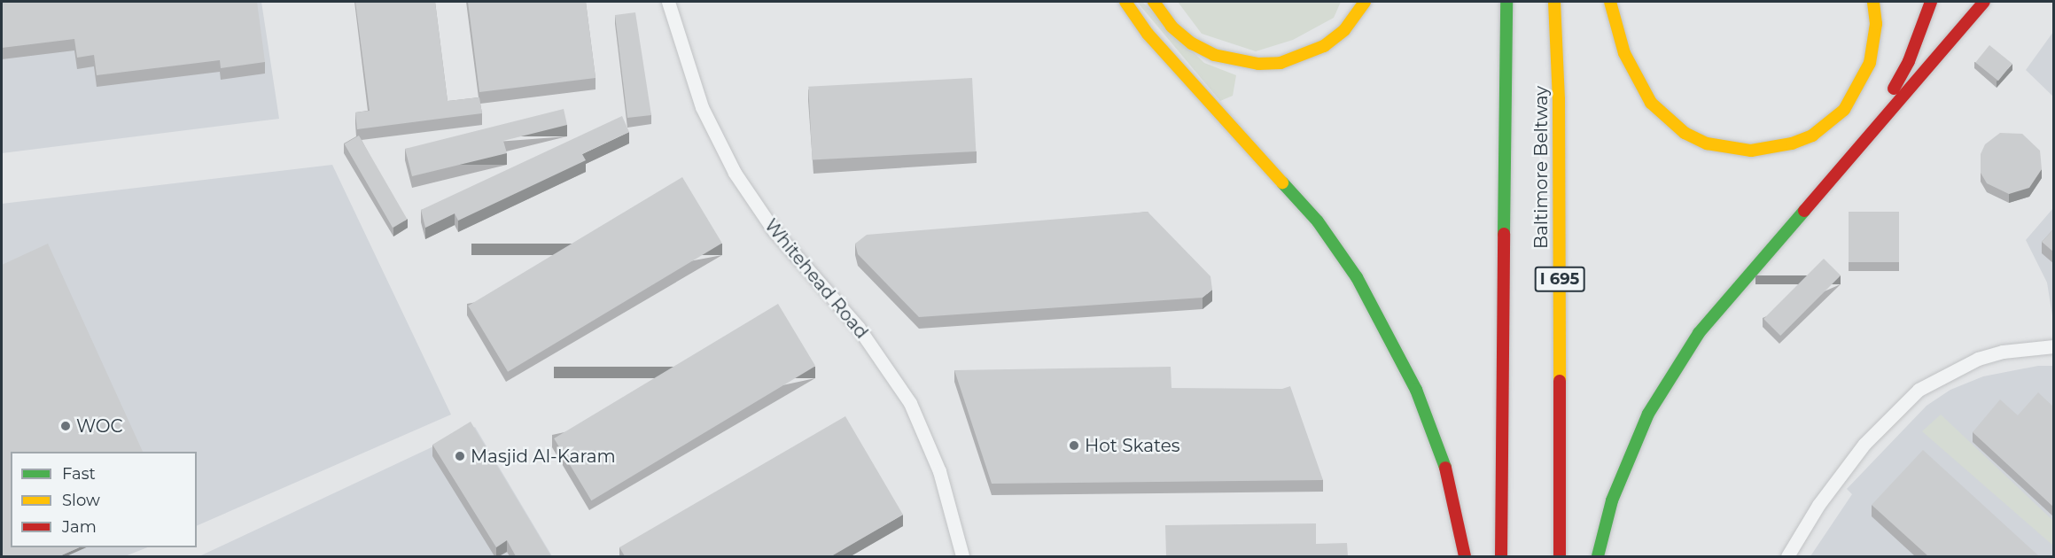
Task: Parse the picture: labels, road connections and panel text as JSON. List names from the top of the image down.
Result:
{
  "streets": {
    "highway": ["Baltimore Beltway", "I 695"],
    "street": ["Whitehead Road"]
  },
  "places": ["WOC", "Hot Skates", "Masjid Al-Karam"],
  "legend": ["Fast", "Slow", "Jam"]
}
